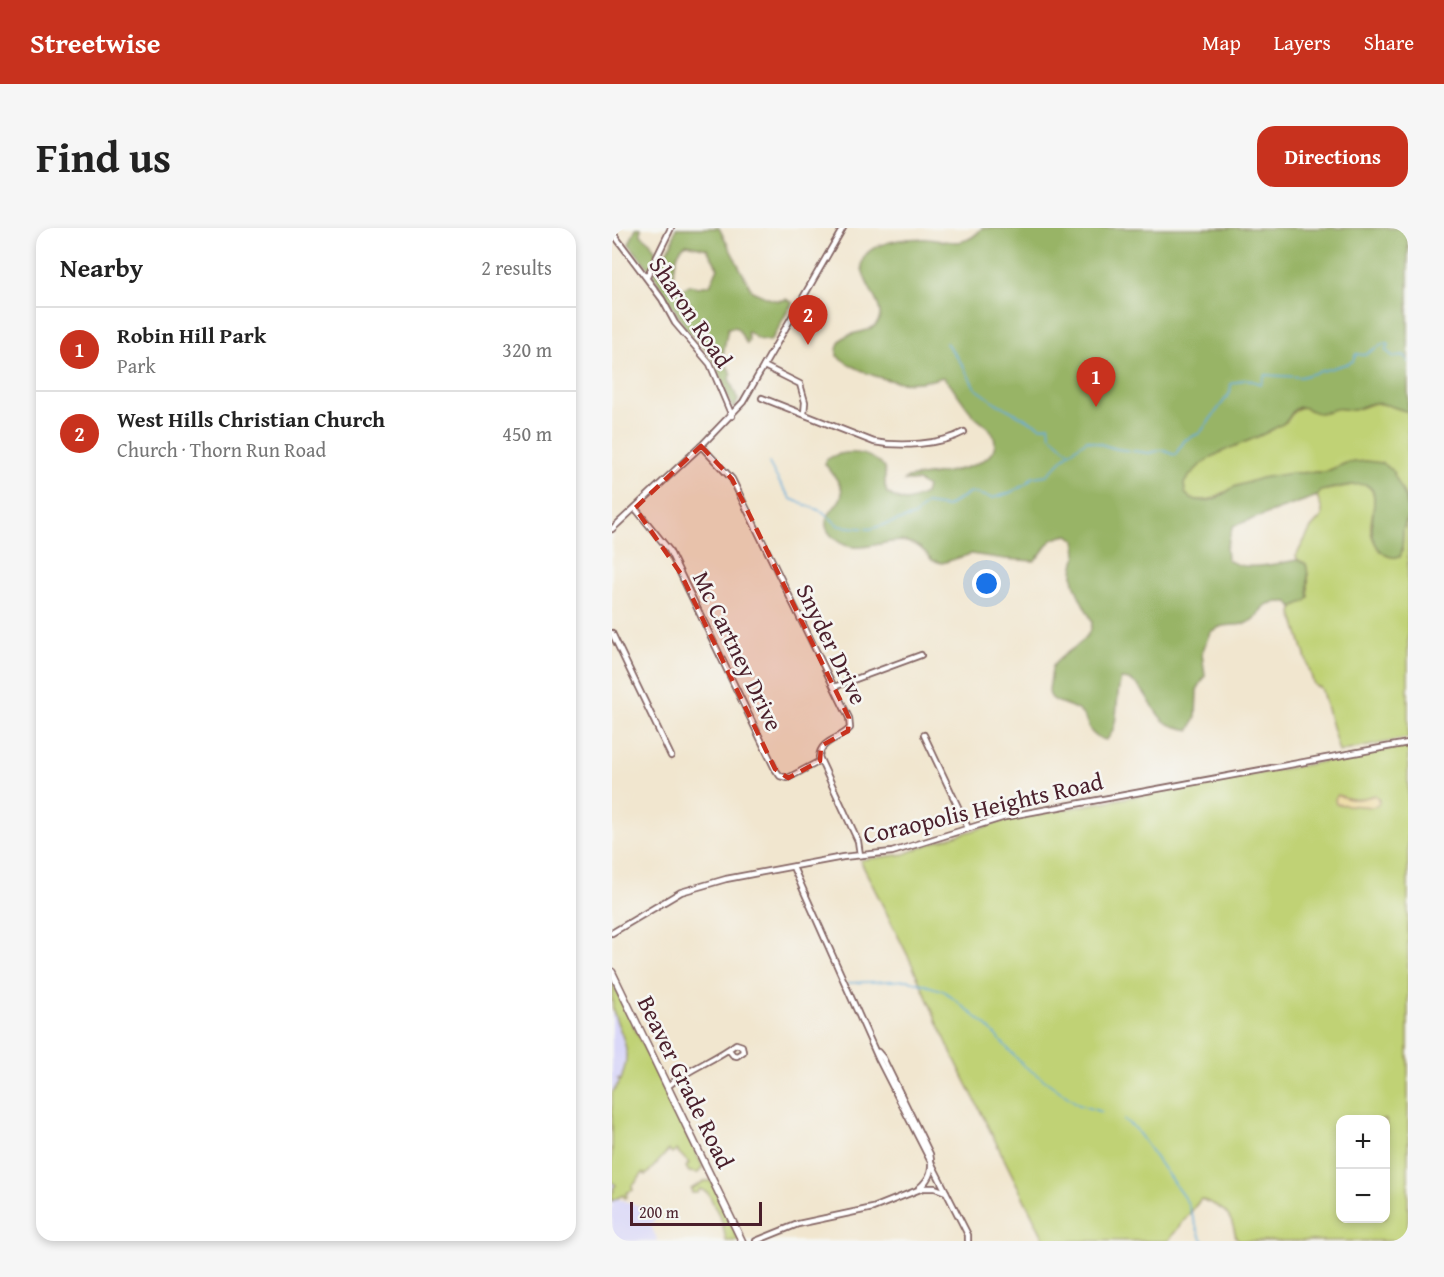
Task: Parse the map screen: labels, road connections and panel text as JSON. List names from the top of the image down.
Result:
{
  "streets": {
    "main road": ["Beaver Grade Road"],
    "street": [
      "Sharon Road",
      "Snyder Drive",
      "Mc Cartney Drive",
      "Coraopolis Heights Road"
    ]
  },
  "crossings": [
    ["Snyder Drive", "Mc Cartney Drive"]
  ],
  "scale_bar": "200 m",
  "page": {
    "header": "Streetwise",
    "nav": ["Map", "Layers", "Share"],
    "title": "Find us",
    "buttons": "Directions",
    "heading": ["Nearby", "2 results"],
    "pins": ["2", "1"],
    "list": [
      {
        "mark": "1",
        "name": "Robin Hill Park",
        "note": "Park",
        "value": "320 m"
      },
      {
        "mark": "2",
        "name": "West Hills Christian Church",
        "note": "Church · Thorn Run Road",
        "value": "450 m"
      }
    ],
    "map_buttons": ["+", "−"],
    "scale": "200 m"
  }
}
